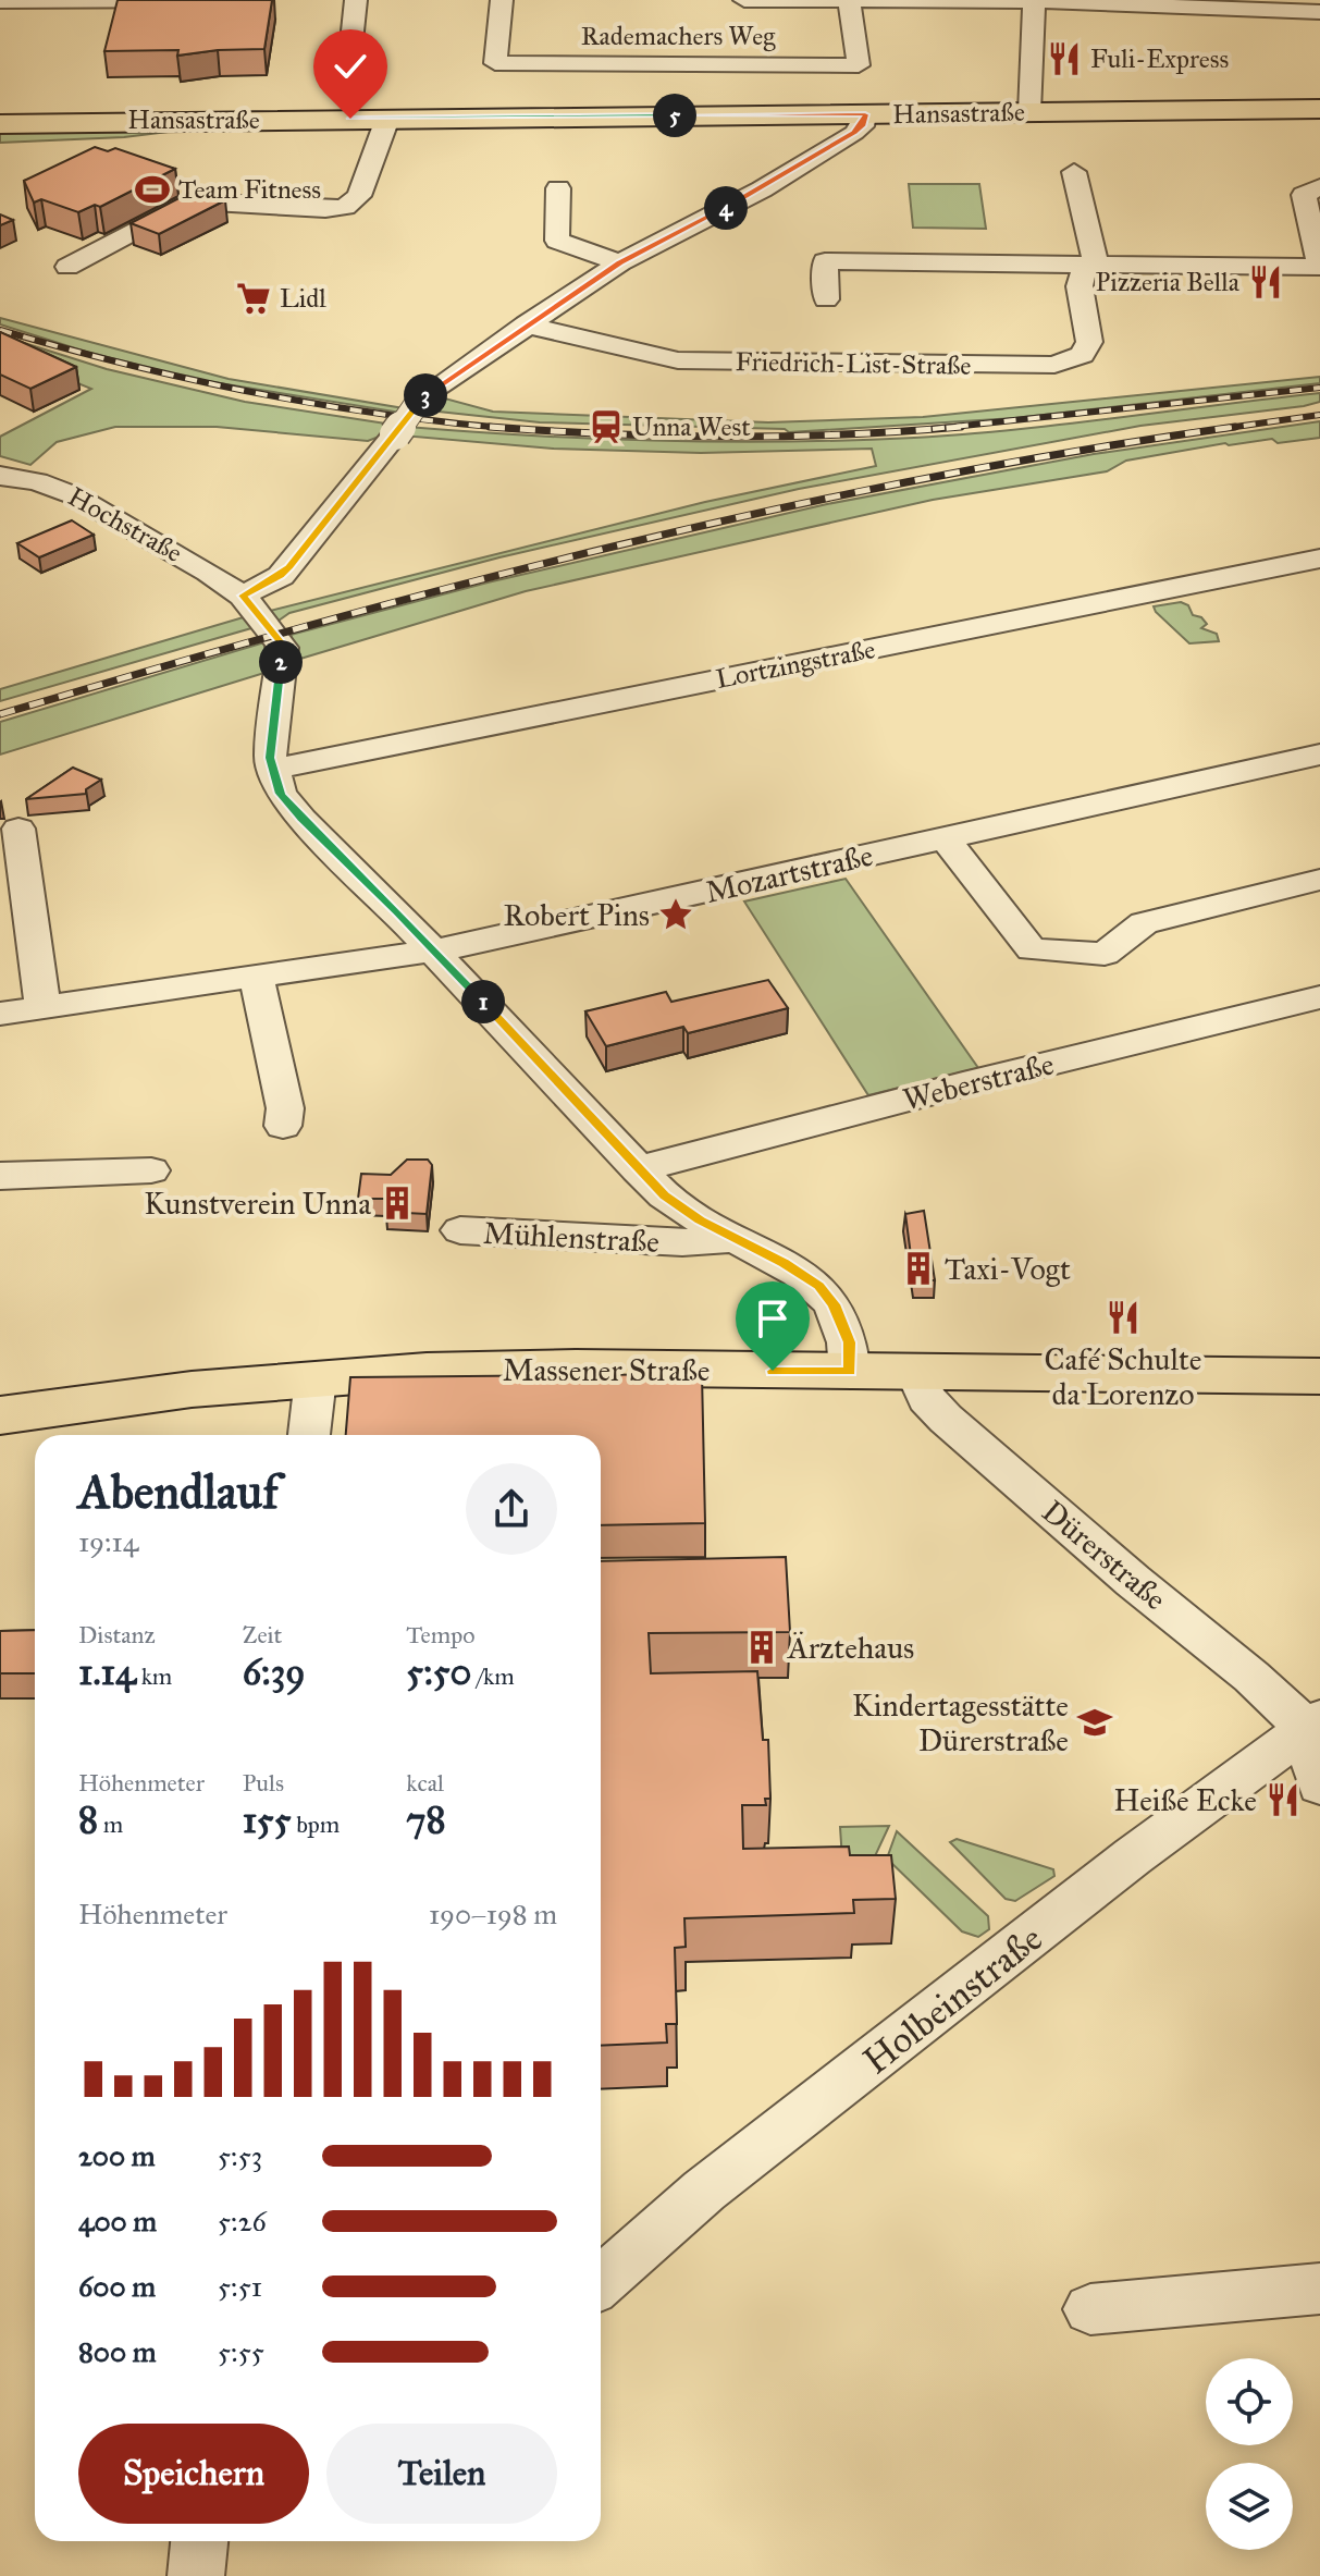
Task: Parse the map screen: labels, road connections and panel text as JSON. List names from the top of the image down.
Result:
{
  "streets": {
    "main road": ["Hansastraße", "Massener Straße"],
    "street": [
      "Rademachers Weg",
      "Friedrich-List-Straße",
      "Hochstraße",
      "Lortzingstraße",
      "Mozartstraße",
      "Weberstraße",
      "Mühlenstraße",
      "Dürerstraße",
      "Holbeinstraße"
    ]
  },
  "crossings": [
    ["Lortzingstraße", "Mühlenstraße"],
    ["Mozartstraße", "Mühlenstraße"],
    ["Weberstraße", "Mühlenstraße"],
    ["Mühlenstraße", "Massener Straße"],
    ["Massener Straße", "Dürerstraße"],
    ["Dürerstraße", "Holbeinstraße"]
  ],
  "places": {
    "restaurant": [
      "Fuli-Express",
      "Pizzeria Bella",
      "Café Schulte da Lorenzo",
      "Heiße Ecke"
    ],
    "sports": ["Team Fitness"],
    "supermarket": ["Lidl"],
    "station": ["Unna West"],
    "place": ["Robert Pins"],
    "building": ["Kunstverein Unna", "Taxi-Vogt", "Ärztehaus"],
    "school or university": ["Kindertagesstätte Dürerstraße"]
  },
  "page": {
    "pins": [
      "5",
      "4",
      "3",
      "2",
      "1"
    ],
    "heading": ["Abendlauf", "19:14"],
    "stats": [
      ["Distanz", "1.14 km"],
      ["Zeit", "6:39"],
      ["Tempo", "5:50 /km"],
      ["Höhenmeter", "8 m"],
      ["Puls", "155 bpm"],
      ["kcal", "78"]
    ],
    "chart": ["Höhenmeter", "190–198 m"],
    "list": [
      {
        "name": "200 m",
        "note": "5:53"
      },
      {
        "name": "400 m",
        "note": "5:26"
      },
      {
        "name": "600 m",
        "note": "5:51"
      },
      {
        "name": "800 m",
        "note": "5:55"
      }
    ],
    "buttons": ["Speichern", "Teilen"]
  }
}
